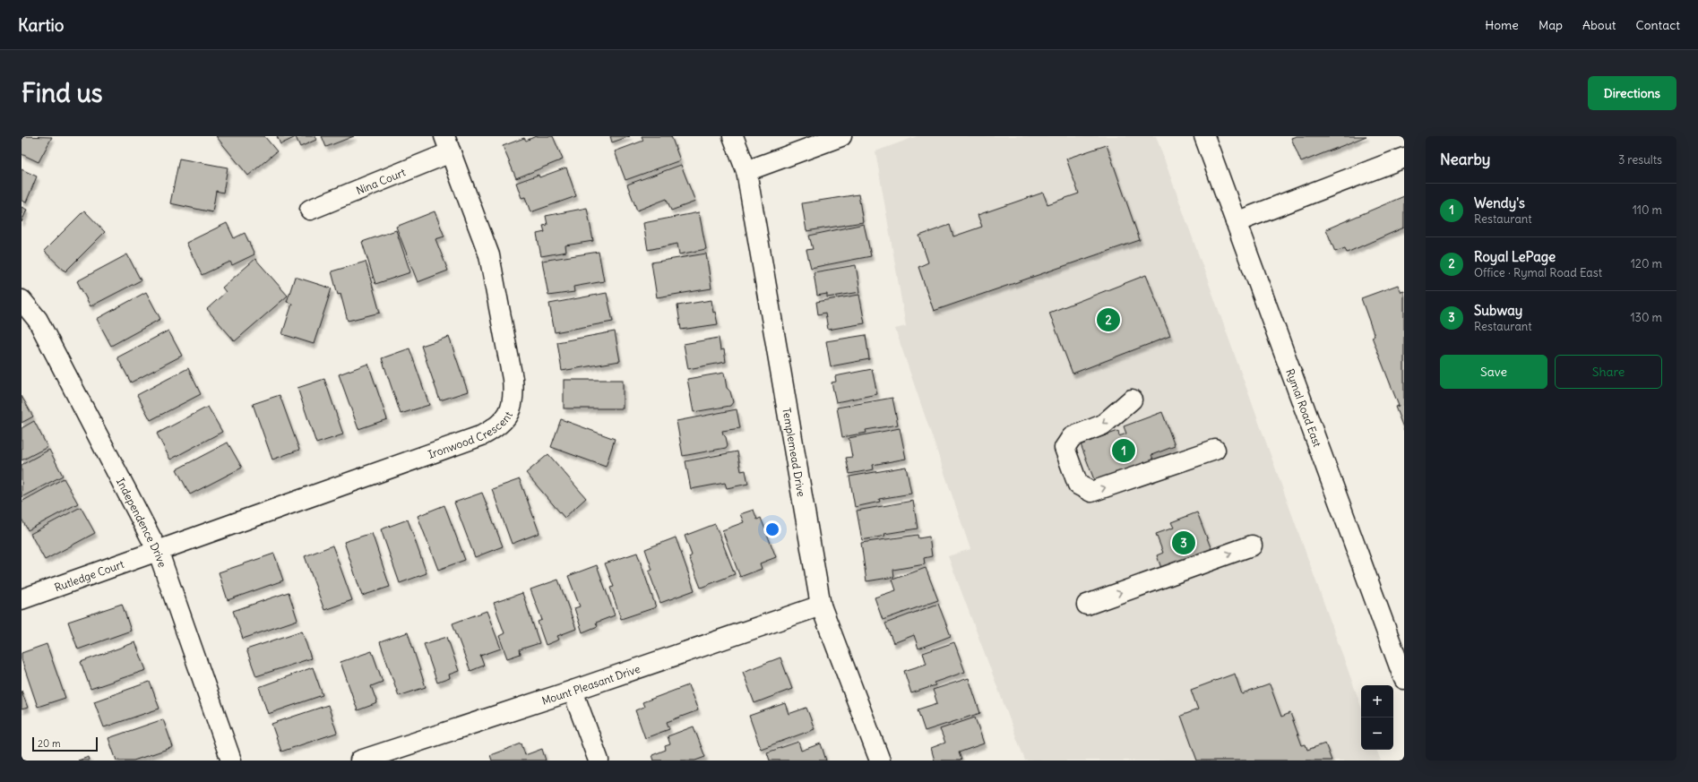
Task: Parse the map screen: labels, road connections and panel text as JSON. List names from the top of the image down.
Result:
{
  "streets": {
    "street": [
      "Nina Court",
      "Rymal Road East",
      "Ironwood Crescent",
      "Templemead Drive",
      "Independence Drive",
      "Rutledge Court",
      "Mount Pleasant Drive"
    ]
  },
  "crossings": [
    ["Nina Court", "Ironwood Crescent"],
    ["Ironwood Crescent", "Independence Drive"],
    ["Ironwood Crescent", "Rutledge Court"],
    ["Templemead Drive", "Mount Pleasant Drive"],
    ["Independence Drive", "Rutledge Court"]
  ],
  "scale_bar": "20 m",
  "page": {
    "header": "Kartio",
    "nav": [
      "Home",
      "Map",
      "About",
      "Contact"
    ],
    "buttons": [
      "Directions",
      ["Save", "Share"]
    ],
    "title": "Find us",
    "heading": ["Nearby", "3 results"],
    "list": [
      {
        "mark": "1",
        "name": "Wendy's",
        "note": "Restaurant",
        "value": "110 m"
      },
      {
        "mark": "2",
        "name": "Royal LePage",
        "note": "Office · Rymal Road East",
        "value": "120 m"
      },
      {
        "mark": "3",
        "name": "Subway",
        "note": "Restaurant",
        "value": "130 m"
      }
    ],
    "pins": ["2", "1", "3"],
    "map_buttons": ["+", "−"],
    "scale": "20 m"
  }
}
